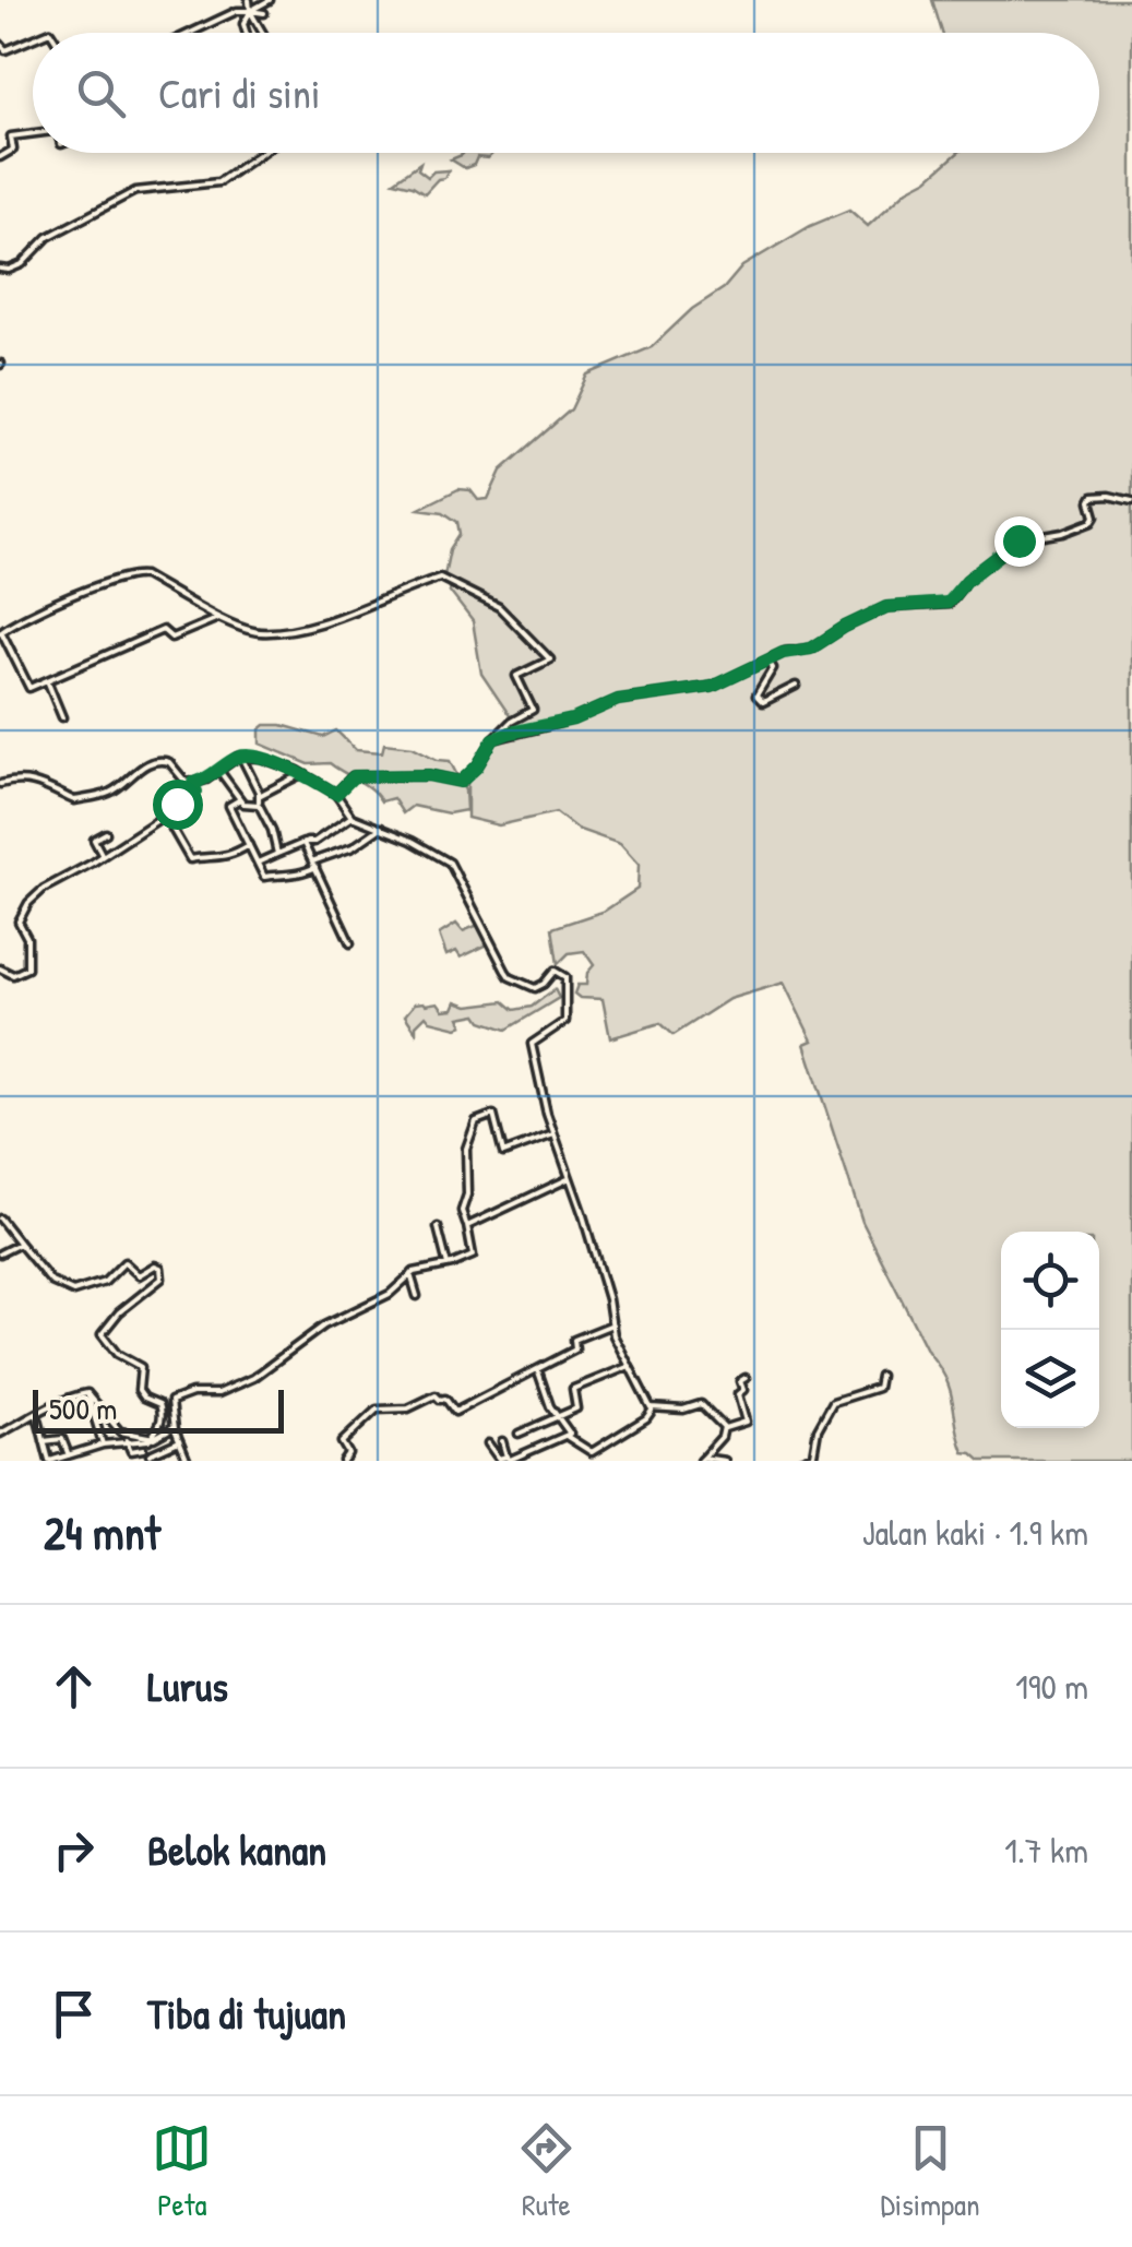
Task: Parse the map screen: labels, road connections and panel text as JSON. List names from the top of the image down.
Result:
{
  "scale_bar": "500 m",
  "page": {
    "search": "Cari di sini",
    "scale": "500 m",
    "heading": ["24 mnt", "Jalan kaki · 1.9 km"],
    "list": [
      ["Lurus", "190 m"],
      ["Belok kanan", "1.7 km"],
      "Tiba di tujuan"
    ],
    "nav": ["Peta", "Rute", "Disimpan"]
  }
}
